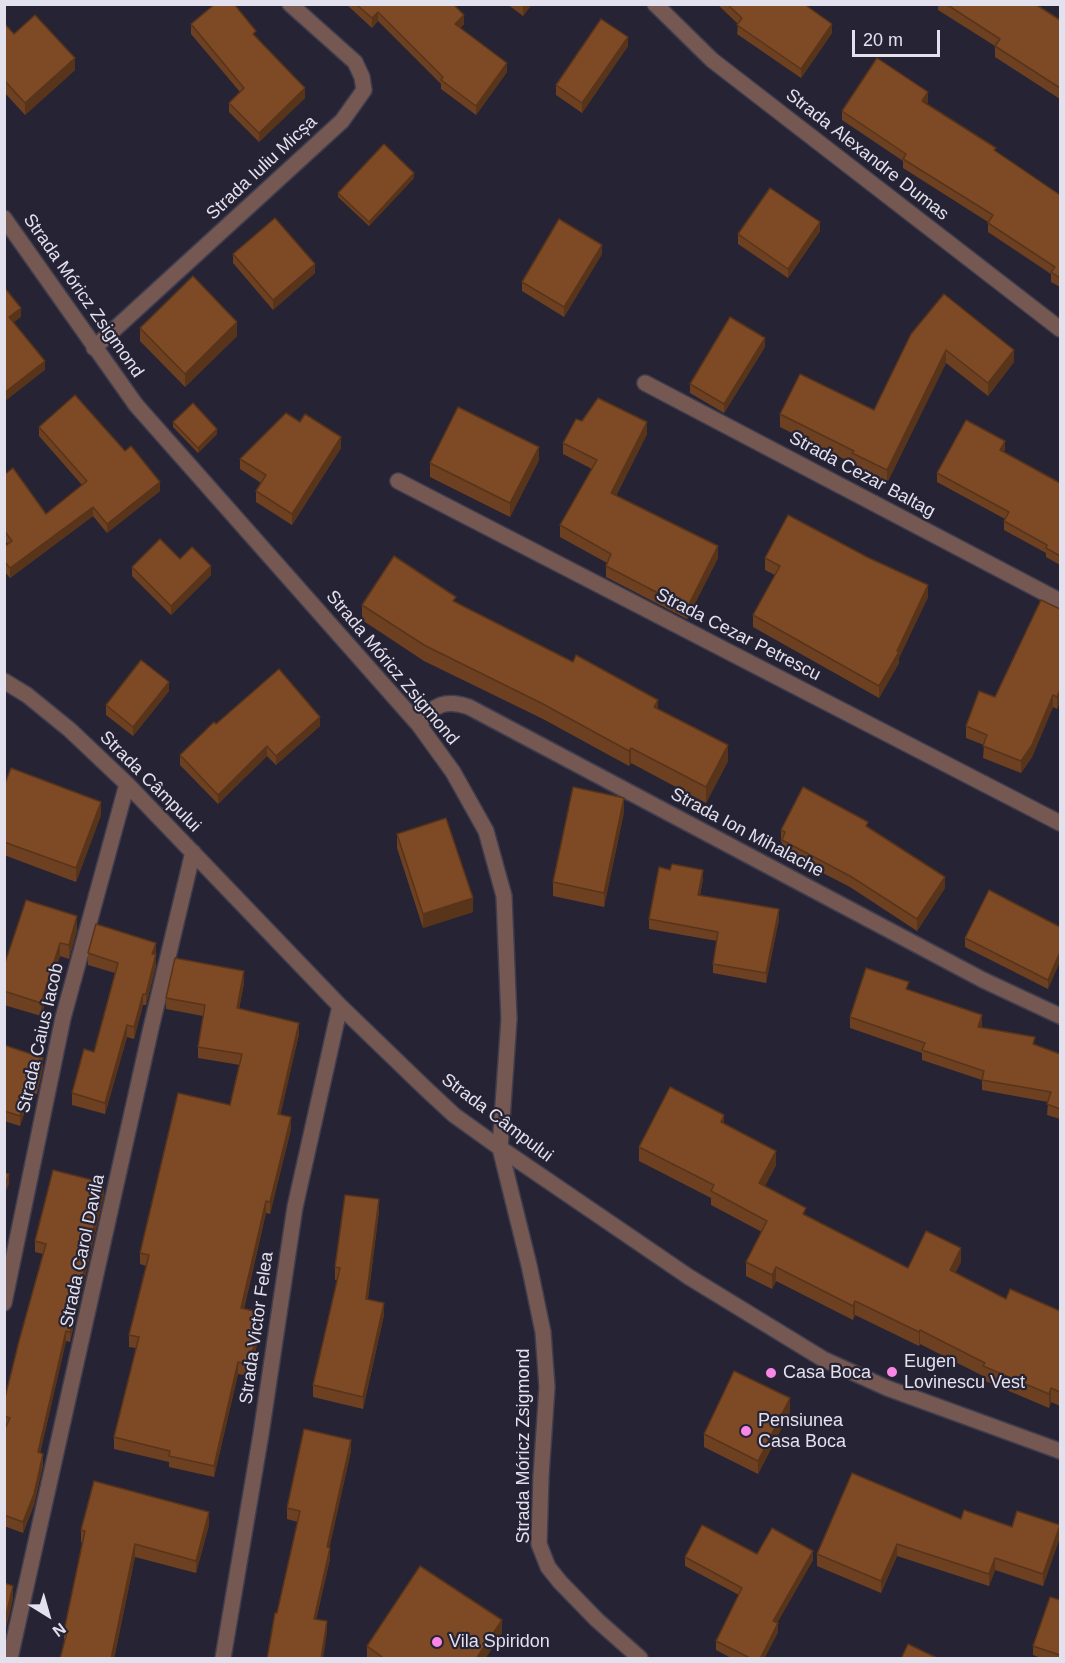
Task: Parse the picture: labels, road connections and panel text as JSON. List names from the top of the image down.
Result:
{
  "streets": {
    "street": [
      "Strada Alexandre Dumas",
      "Strada Iuliu Micșa",
      "Strada Móricz Zsigmond",
      "Strada Cezar Baltag",
      "Strada Cezar Petrescu",
      "Strada Câmpului",
      "Strada Ion Mihalache",
      "Strada Caius Iacob",
      "Strada Carol Davila",
      "Strada Victor Felea"
    ]
  },
  "crossings": [
    ["Strada Iuliu Micșa", "Strada Móricz Zsigmond"],
    ["Strada Móricz Zsigmond", "Strada Câmpului"],
    ["Strada Móricz Zsigmond", "Strada Ion Mihalache"],
    ["Strada Câmpului", "Strada Caius Iacob"],
    ["Strada Câmpului", "Strada Carol Davila"],
    ["Strada Câmpului", "Strada Victor Felea"]
  ],
  "places": [
    "Eugen Lovinescu Vest",
    "Casa Boca",
    "Pensiunea Casa Boca",
    "Vila Spiridon"
  ],
  "scale_bar": "20 m",
  "north": "bottom right"
}
